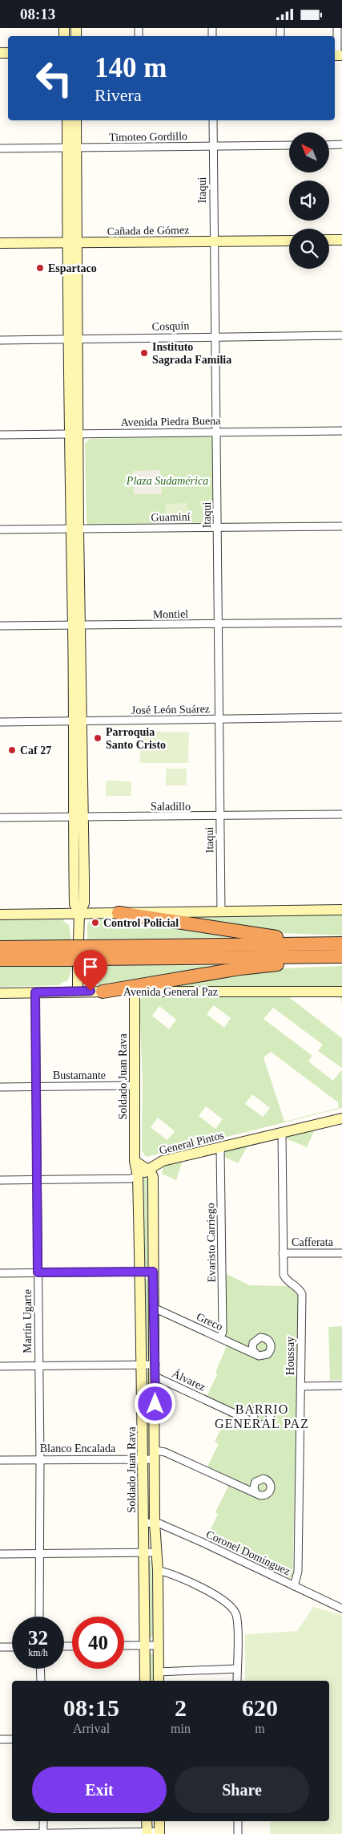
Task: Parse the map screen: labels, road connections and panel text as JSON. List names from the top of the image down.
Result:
{
  "streets": {
    "street": [
      "Timoteo Gordillo",
      "Itaqui",
      "Cañada de Gómez",
      "Cosquín",
      "Avenida Piedra Buena",
      "Guaminí",
      "Montiel",
      "José León Suárez",
      "Saladillo",
      "Avenida General Paz",
      "Bustamante",
      "Soldado Juan Rava",
      "General Pintos",
      "Cafferata",
      "Evaristo Carriego",
      "Martín Ugarte",
      "Greco",
      "Houssay",
      "Álvarez",
      "Blanco Encalada",
      "Coronel Domínguez"
    ]
  },
  "crossings": [
    ["Timoteo Gordillo", "Itaqui"],
    ["Itaqui", "Cañada de Gómez"],
    ["Itaqui", "Cosquín"],
    ["Itaqui", "Avenida Piedra Buena"],
    ["Itaqui", "Guaminí"],
    ["Itaqui", "Montiel"],
    ["Itaqui", "José León Suárez"],
    ["Itaqui", "Saladillo"],
    ["Avenida General Paz", "Soldado Juan Rava"],
    ["Avenida General Paz", "Martín Ugarte"],
    ["Bustamante", "Soldado Juan Rava"],
    ["Bustamante", "Martín Ugarte"],
    ["Soldado Juan Rava", "General Pintos"],
    ["Soldado Juan Rava", "Blanco Encalada"],
    ["Soldado Juan Rava", "Coronel Domínguez"],
    ["General Pintos", "Evaristo Carriego"],
    ["General Pintos", "Martín Ugarte"],
    ["General Pintos", "Houssay"],
    ["Cafferata", "Houssay"],
    ["Evaristo Carriego", "Greco"],
    ["Martín Ugarte", "Blanco Encalada"],
    ["Houssay", "Coronel Domínguez"]
  ],
  "districts": ["BARRIO GENERAL PAZ"],
  "parks": ["Plaza Sudamérica"],
  "places": [
    "Espartaco",
    "Instituto Sagrada Familia",
    "Parroquia Santo Cristo",
    "Caf 27",
    "Control Policial"
  ],
  "north": "top left",
  "page": {
    "status": "08:13",
    "turn": ["140 m", "Rivera"],
    "speed": "32 km/h",
    "limit": "40",
    "eta": [
      "08:15",
      "Arrival",
      "2",
      "min",
      "620",
      "m"
    ],
    "buttons": ["Exit", "Share"]
  }
}
